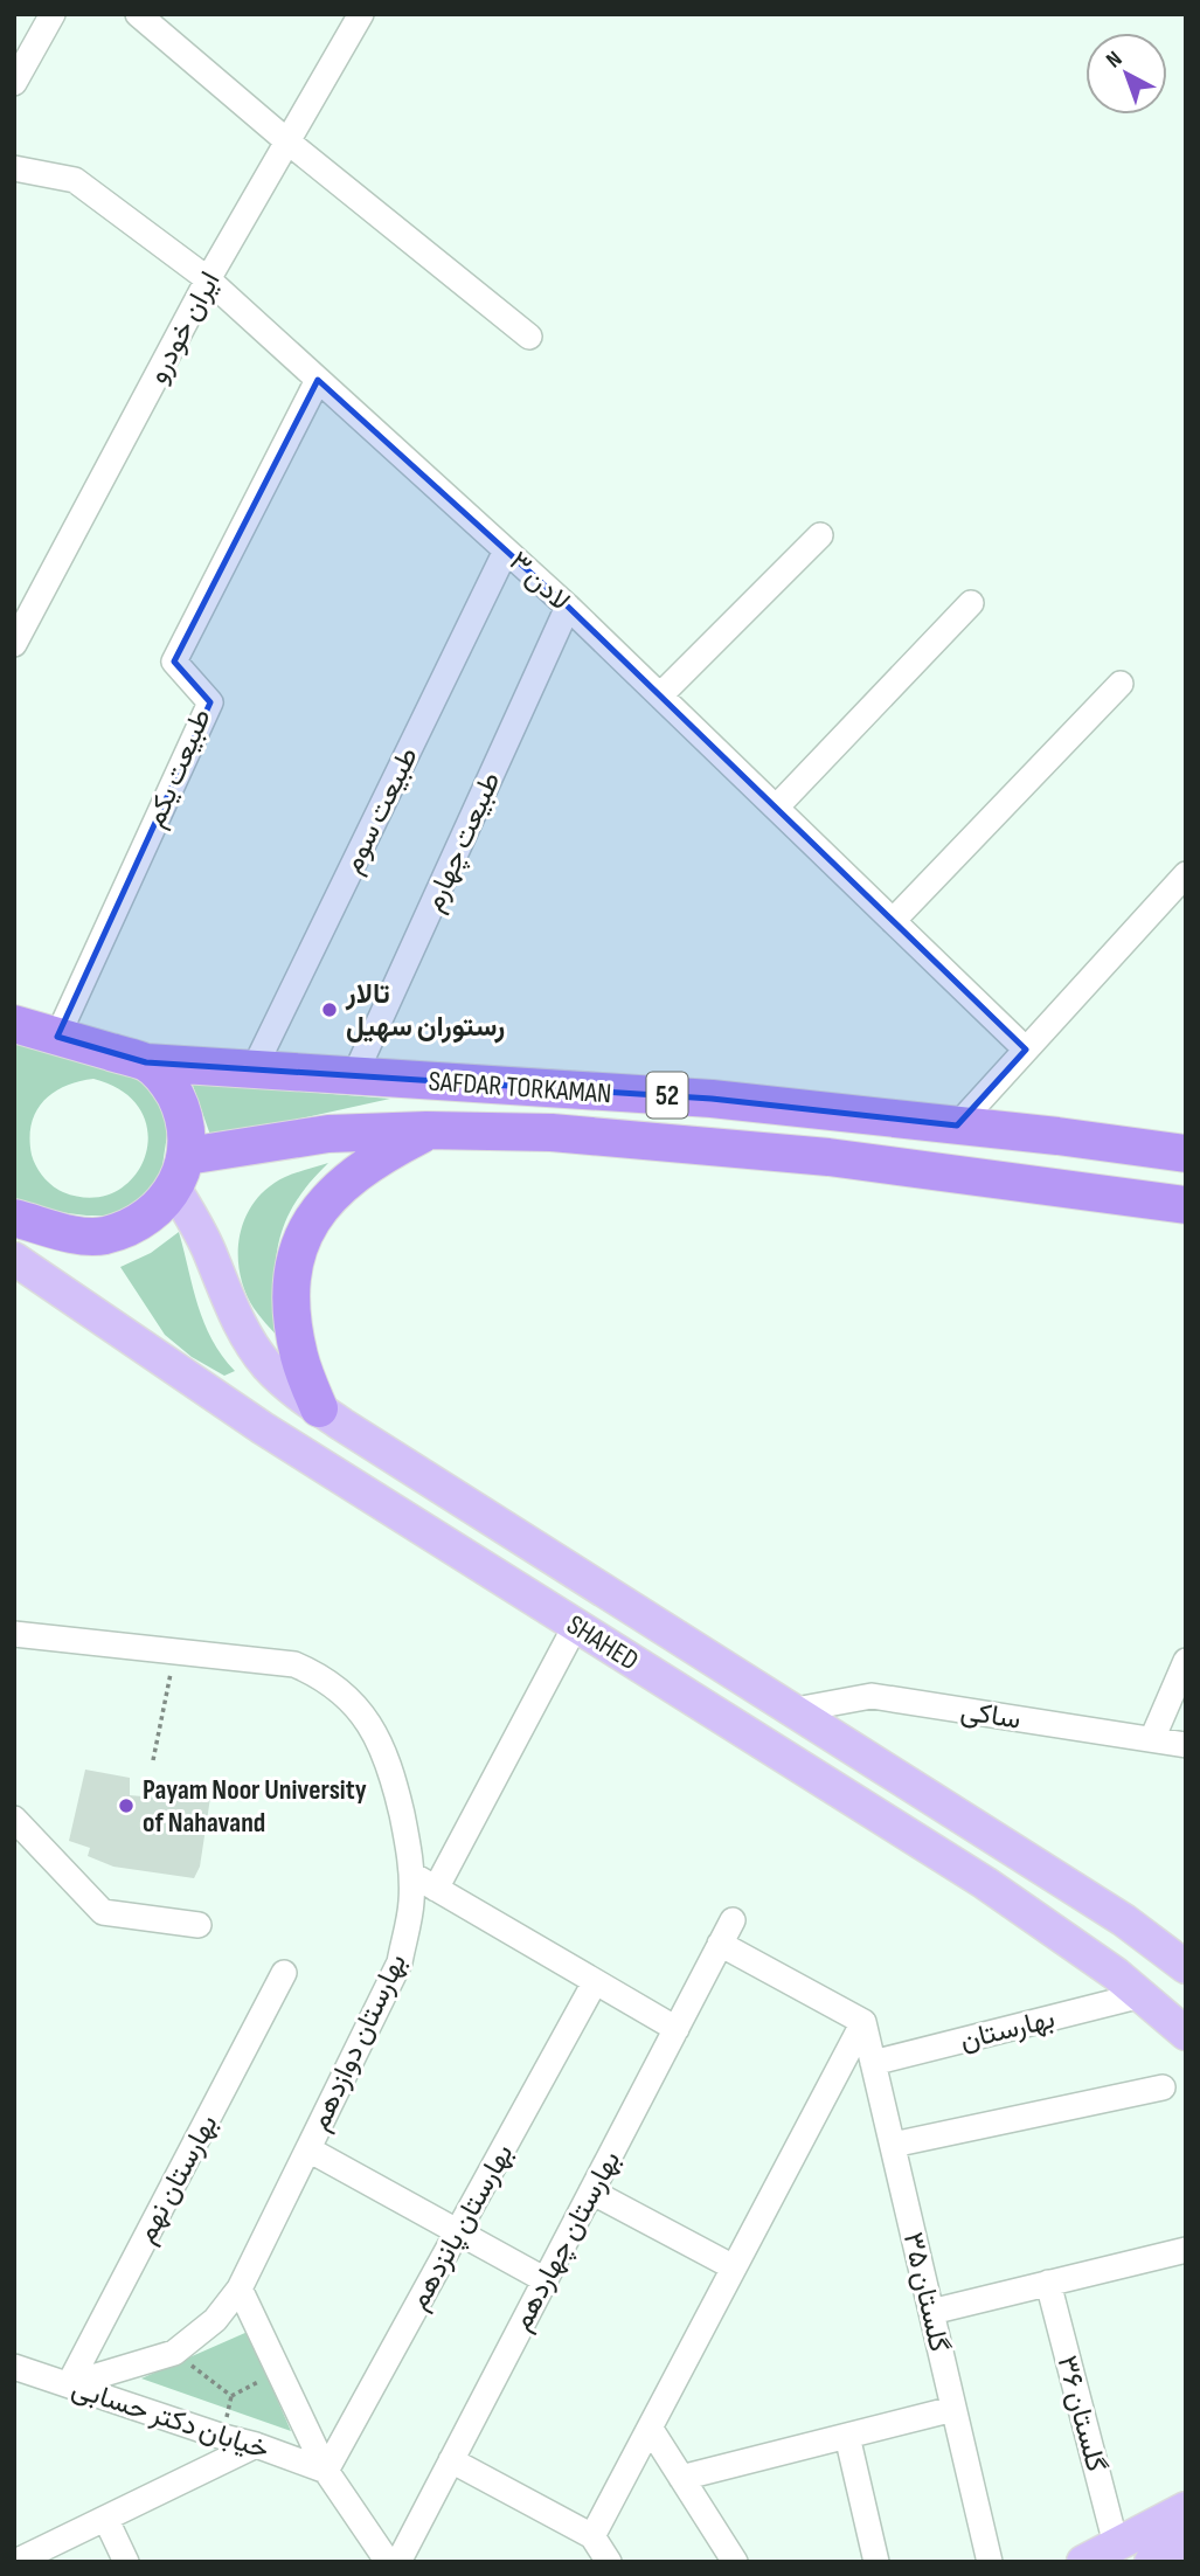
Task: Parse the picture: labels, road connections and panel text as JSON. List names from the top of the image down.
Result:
{
  "streets": {
    "highway": ["SAFDAR TORKAMAN", "52"],
    "main road": ["SHAHED"],
    "street": [
      "ایران خودرو",
      "لادن ۳",
      "طبیعت یکم",
      "طبیعت سوم",
      "طبیعت چهارم",
      "ساکی",
      "بهارستان",
      "بهارستان دوازدهم",
      "بهارستان نهم",
      "بهارستان پانزدهم",
      "بهارستان چهاردهم",
      "گلستان ۳۵",
      "گلستان ۳۶",
      "خیابان دکتر حسابی"
    ]
  },
  "crossings": [
    ["ایران خودرو", "لادن ۳"],
    ["لادن ۳", "طبیعت یکم"],
    ["لادن ۳", "طبیعت سوم"],
    ["لادن ۳", "طبیعت چهارم"],
    ["طبیعت یکم", "52"],
    ["طبیعت سوم", "SAFDAR TORKAMAN"],
    ["طبیعت چهارم", "SAFDAR TORKAMAN"],
    ["SAFDAR TORKAMAN", "52"],
    ["SAFDAR TORKAMAN", "SHAHED"],
    ["SHAHED", "ساکی"],
    ["SHAHED", "بهارستان"],
    ["بهارستان", "گلستان ۳۵"],
    ["بهارستان نهم", "خیابان دکتر حسابی"],
    ["بهارستان پانزدهم", "خیابان دکتر حسابی"]
  ],
  "places": ["تالار رستوران سهیل", "Payam Noor University of Nahavand"],
  "north": "top left"
}
